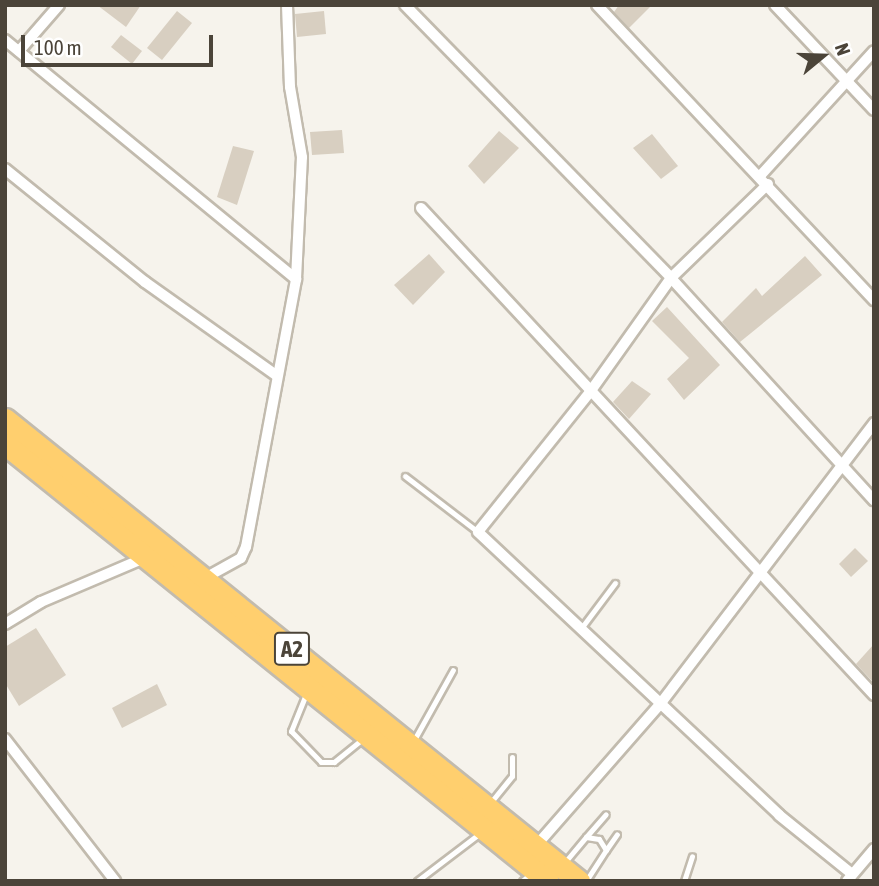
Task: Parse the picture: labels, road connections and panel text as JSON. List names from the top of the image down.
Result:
{
  "streets": {
    "highway": ["A2"]
  },
  "scale_bar": "100 m",
  "north": "right"
}
